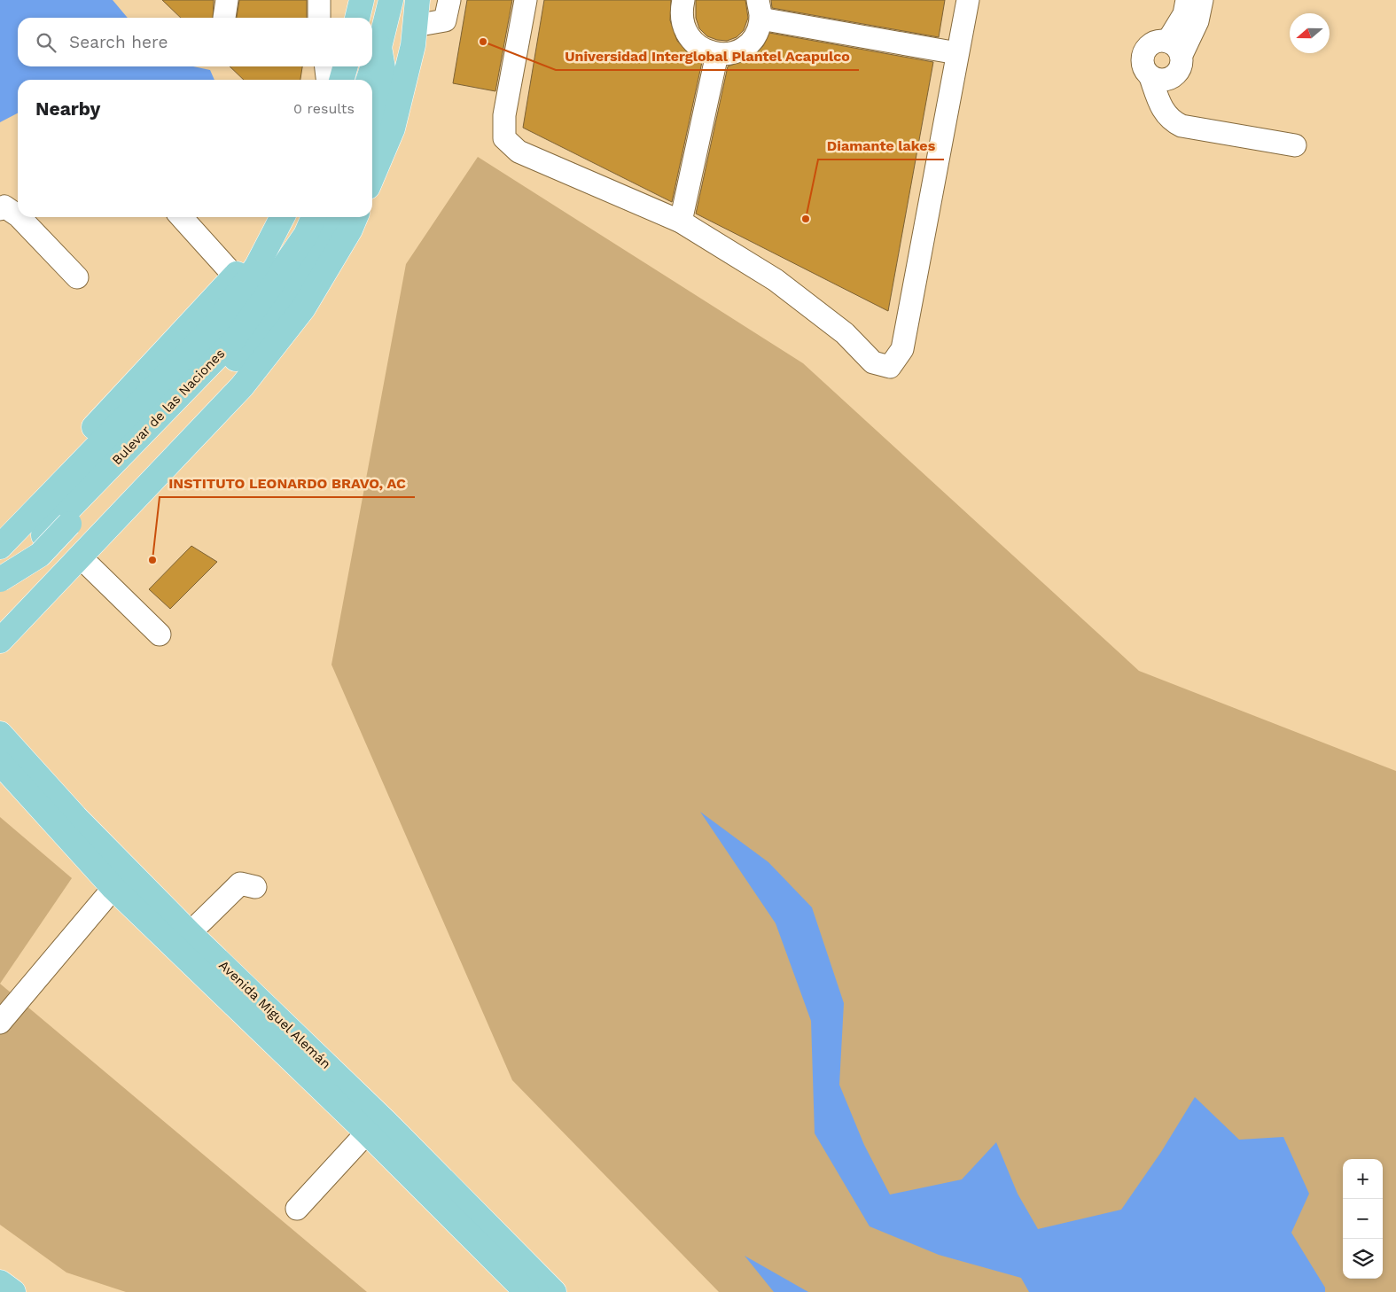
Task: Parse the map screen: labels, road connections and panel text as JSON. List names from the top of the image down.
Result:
{
  "streets": {
    "main road": ["Bulevar de las Naciones", "Avenida Miguel Alemán"]
  },
  "places": ["Universidad Interglobal Plantel Acapulco", "Diamante lakes", "INSTITUTO LEONARDO BRAVO, AC"],
  "north": "left",
  "page": {
    "search": "Search here",
    "heading": ["Nearby", "0 results"],
    "map_buttons": ["+", "−"]
  }
}
